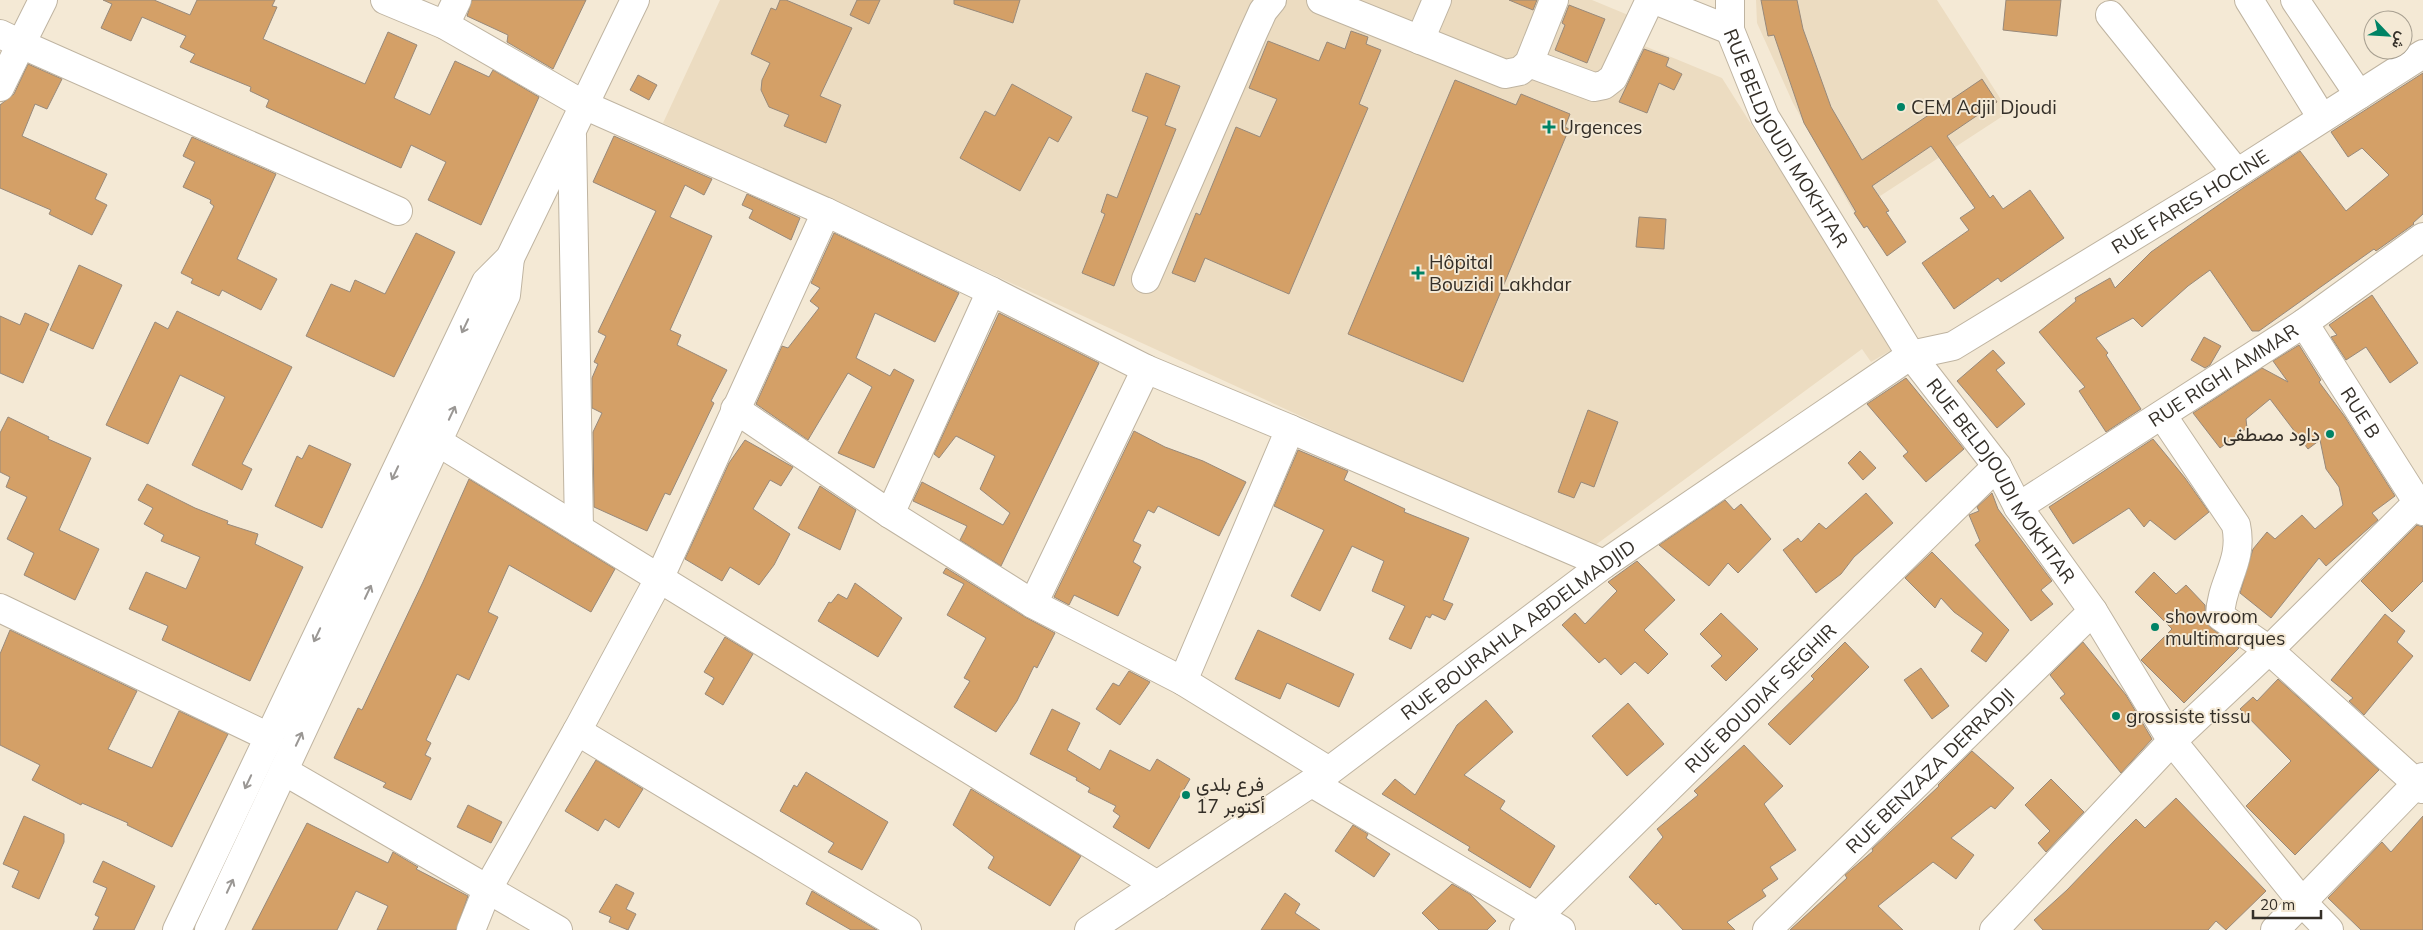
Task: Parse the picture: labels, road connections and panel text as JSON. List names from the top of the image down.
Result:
{
  "streets": {
    "street": [
      "RUE BELDJOUDI MOKHTAR",
      "RUE FARES HOCINE",
      "RUE RIGHI AMMAR",
      "RUE B",
      "RUE BOURAHLA ABDELMADJID",
      "RUE BOUDIAF SEGHIR",
      "RUE BENZAZA DERRADJI"
    ]
  },
  "crossings": [
    ["RUE BELDJOUDI MOKHTAR", "RUE RIGHI AMMAR"],
    ["RUE BELDJOUDI MOKHTAR", "RUE BOURAHLA ABDELMADJID"],
    ["RUE BELDJOUDI MOKHTAR", "RUE BOUDIAF SEGHIR"],
    ["RUE BELDJOUDI MOKHTAR", "RUE BENZAZA DERRADJI"],
    ["RUE FARES HOCINE", "RUE BOURAHLA ABDELMADJID"],
    ["RUE RIGHI AMMAR", "RUE B"]
  ],
  "places": {
    "other": [
      "CEM Adjil Djoudi",
      "داود مصطفى",
      "showroom multimarques",
      "grossiste tissu",
      "فرع بلدي 17 أكتوبر"
    ],
    "health": ["Urgences", "Hôpital Bouzidi Lakhdar"]
  },
  "scale_bar": "20 m",
  "north": "bottom right"
}
